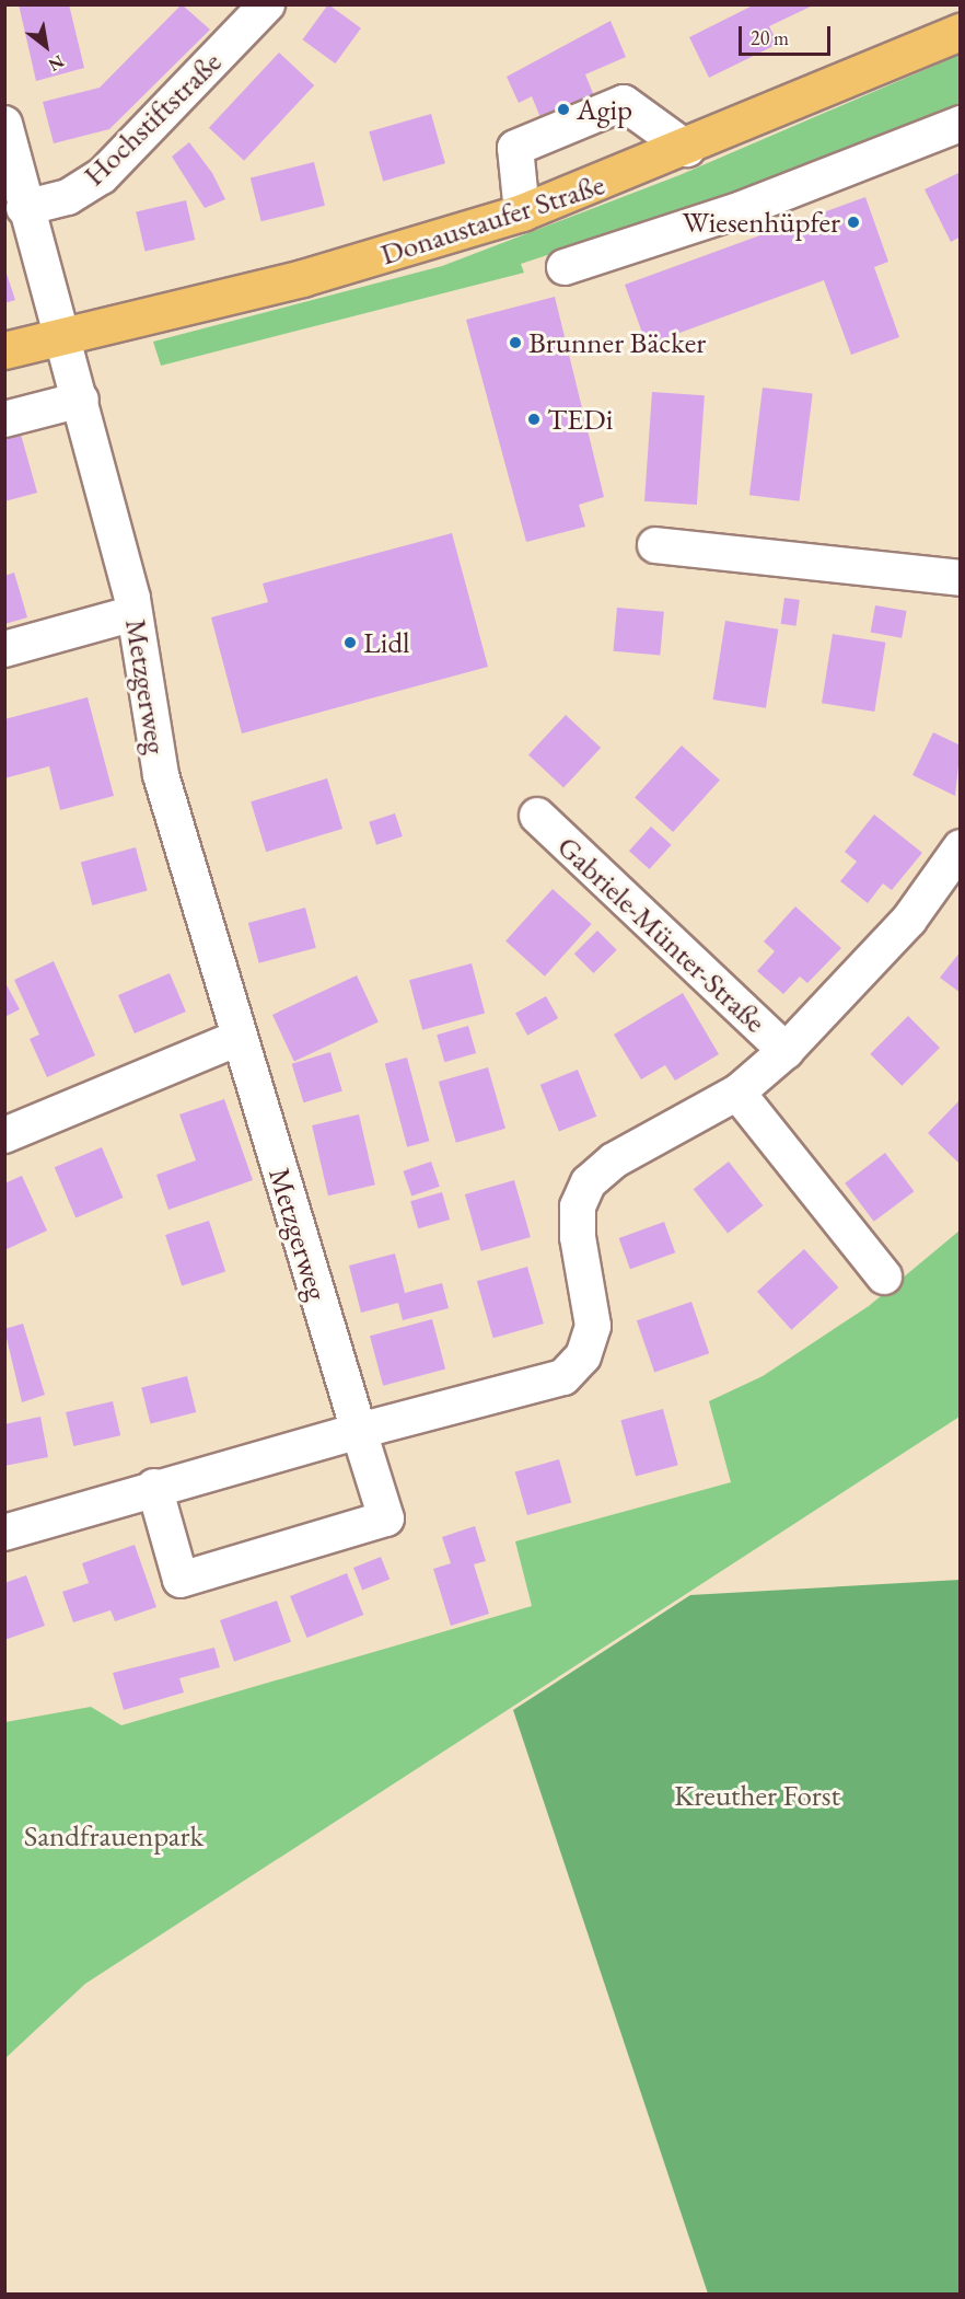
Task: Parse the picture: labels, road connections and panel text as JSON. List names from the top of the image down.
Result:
{
  "streets": {
    "main road": ["Donaustaufer Straße"],
    "street": ["Hochstiftstraße", "Metzgerweg", "Gabriele-Münter-Straße"]
  },
  "crossings": [
    ["Hochstiftstraße", "Metzgerweg"],
    ["Donaustaufer Straße", "Metzgerweg"]
  ],
  "parks": ["Kreuther Forst", "Sandfrauenpark"],
  "places": [
    "Agip",
    "Wiesenhüpfer",
    "Brunner Bäcker",
    "TEDi",
    "Lidl"
  ],
  "scale_bar": "20 m",
  "north": "bottom right"
}
